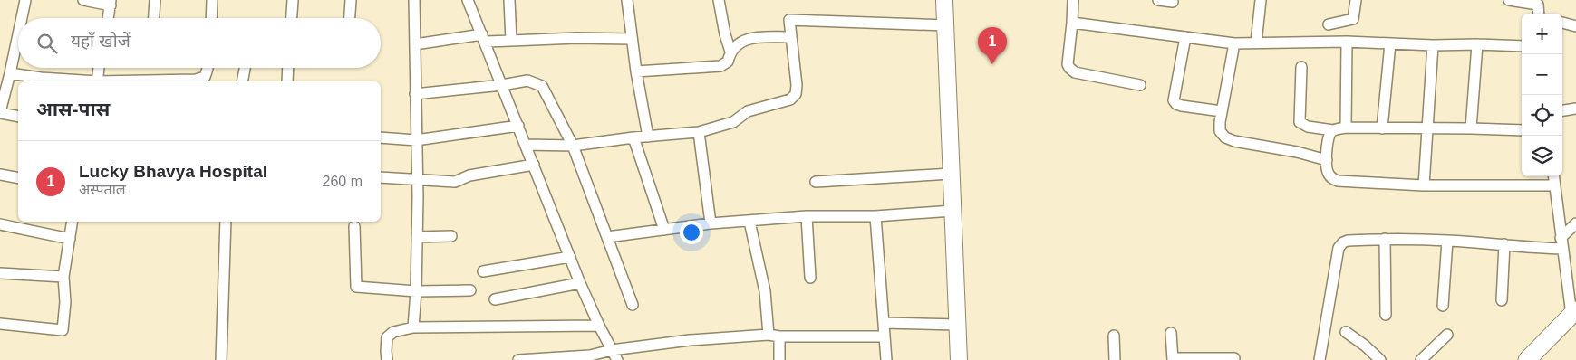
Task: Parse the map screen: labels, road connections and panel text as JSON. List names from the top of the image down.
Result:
{
  "page": {
    "map_buttons": ["+", "−"],
    "search": "यहाँ खोजें",
    "pins": "1",
    "heading": "आस-पास",
    "list": [
      {
        "mark": "1",
        "name": "Lucky Bhavya Hospital",
        "note": "अस्पताल",
        "value": "260 m"
      }
    ]
  }
}
